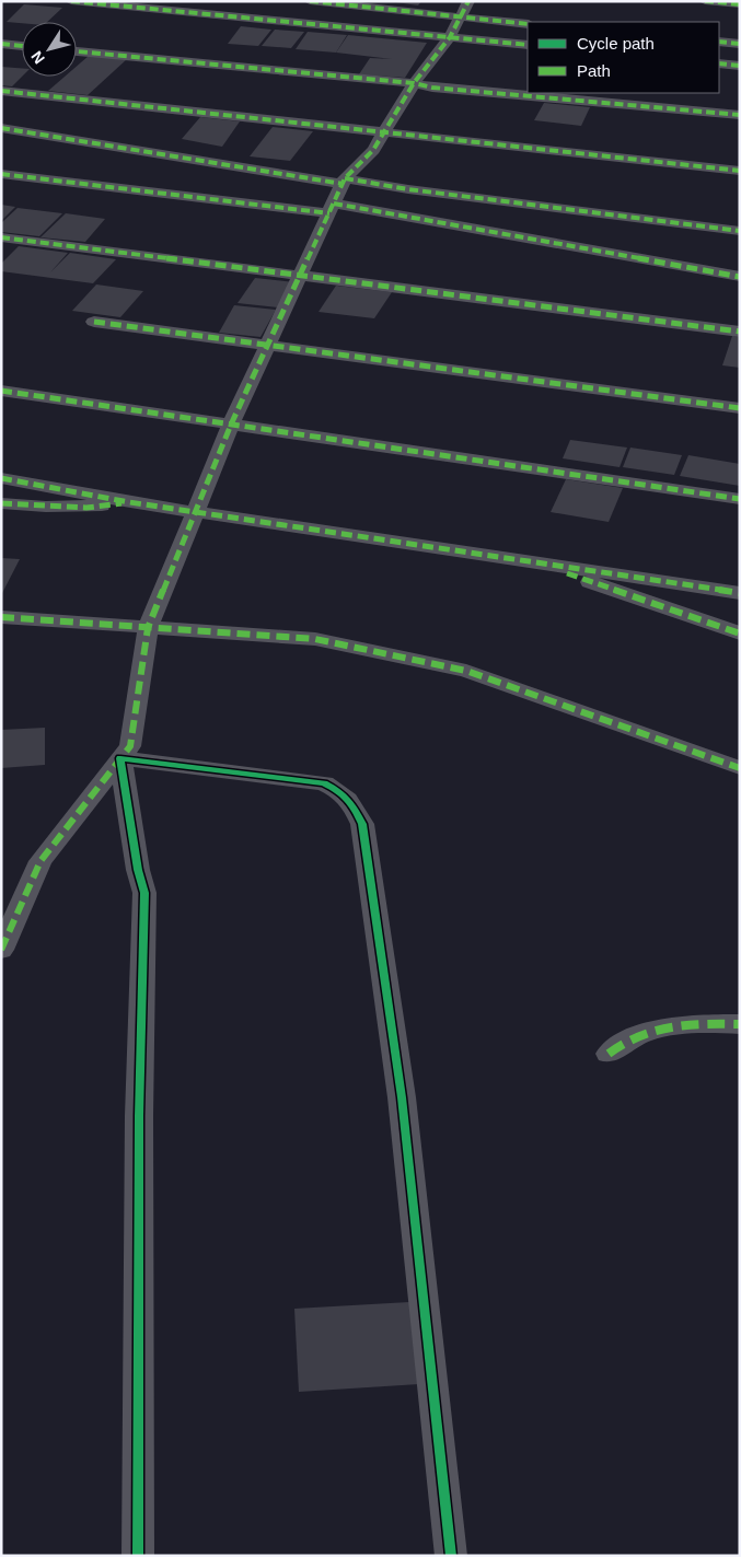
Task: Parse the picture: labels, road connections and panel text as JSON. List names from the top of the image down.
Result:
{
  "legend": ["Cycle path", "Path"],
  "north": "bottom left"
}
